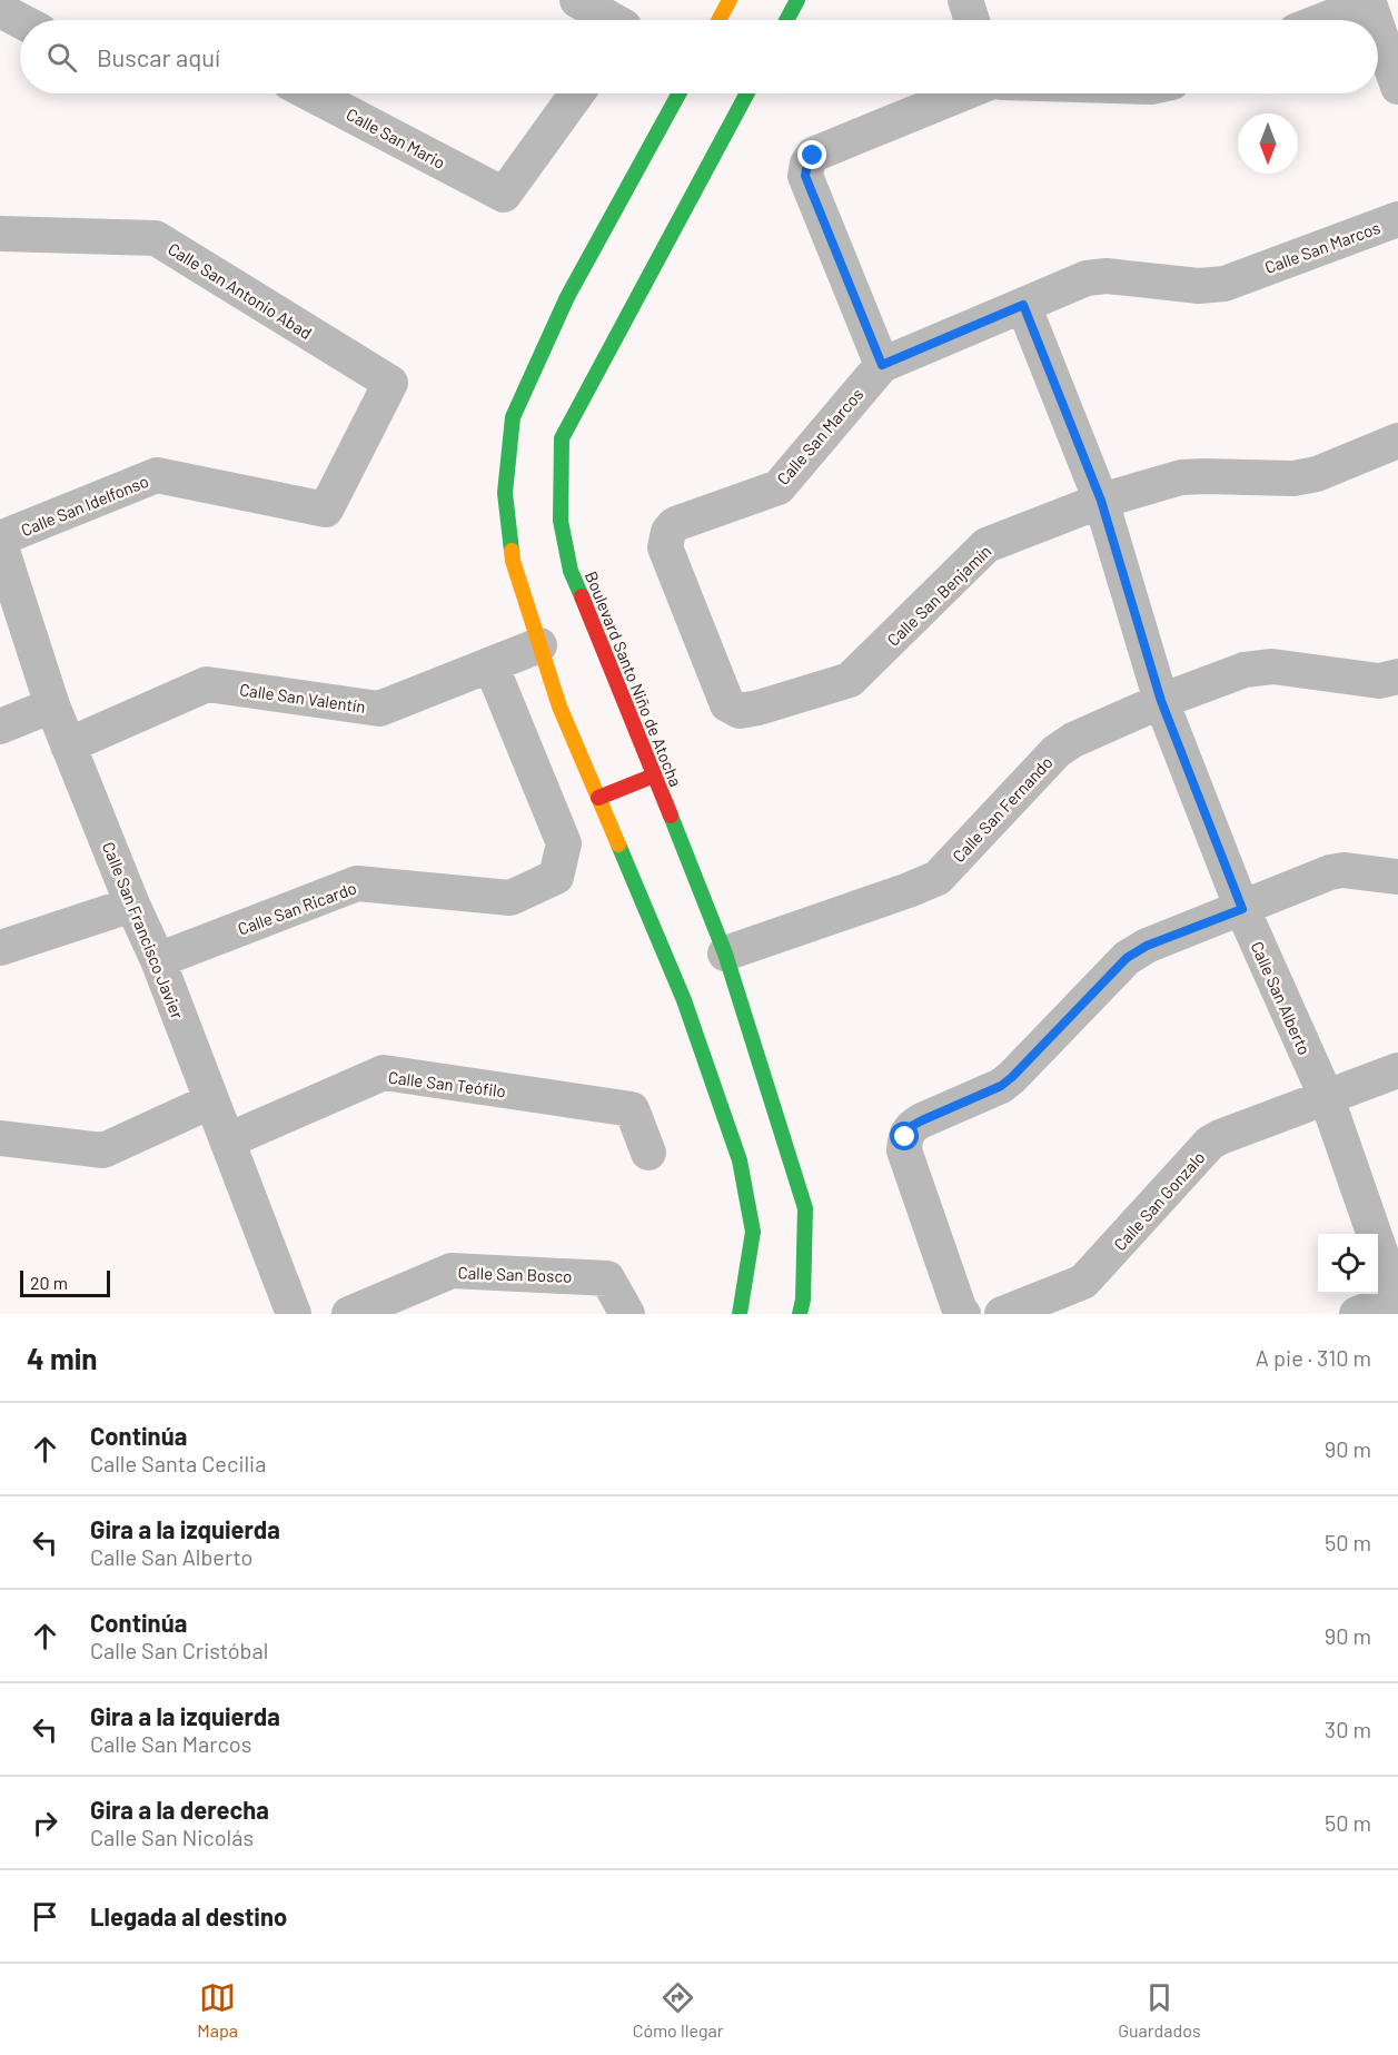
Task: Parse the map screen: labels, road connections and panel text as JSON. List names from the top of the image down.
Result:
{
  "streets": {
    "street": [
      "Calle San Mario",
      "Calle San Marcos",
      "Calle San Antonio Abad",
      "Calle San Idelfonso",
      "Calle San Benjamín",
      "Boulevard Santo Niño de Atocha",
      "Calle San Valentín",
      "Calle San Fernando",
      "Calle San Ricardo",
      "Calle San Francisco Javier",
      "Calle San Alberto",
      "Calle San Teófilo",
      "Calle San Gonzalo",
      "Calle San Bosco"
    ]
  },
  "crossings": [
    ["Calle San Marcos", "Calle San Benjamín"],
    ["Calle San Marcos", "Calle San Alberto"],
    ["Calle San Antonio Abad", "Calle San Idelfonso"],
    ["Calle San Idelfonso", "Calle San Francisco Javier"],
    ["Calle San Benjamín", "Calle San Alberto"],
    ["Boulevard Santo Niño de Atocha", "Calle San Fernando"],
    ["Calle San Valentín", "Calle San Ricardo"],
    ["Calle San Valentín", "Calle San Francisco Javier"],
    ["Calle San Fernando", "Calle San Alberto"],
    ["Calle San Ricardo", "Calle San Francisco Javier"],
    ["Calle San Francisco Javier", "Calle San Teófilo"],
    ["Calle San Alberto", "Calle San Gonzalo"]
  ],
  "scale_bar": "20 m",
  "north": "bottom",
  "page": {
    "search": "Buscar aquí",
    "scale": "20 m",
    "heading": ["4 min", "A pie · 310 m"],
    "list": [
      ["Continúa", "Calle Santa Cecilia", "90 m"],
      ["Gira a la izquierda", "Calle San Alberto", "50 m"],
      ["Continúa", "Calle San Cristóbal", "90 m"],
      ["Gira a la izquierda", "Calle San Marcos", "30 m"],
      ["Gira a la derecha", "Calle San Nicolás", "50 m"],
      "Llegada al destino"
    ],
    "nav": ["Mapa", "Cómo llegar", "Guardados"]
  }
}
